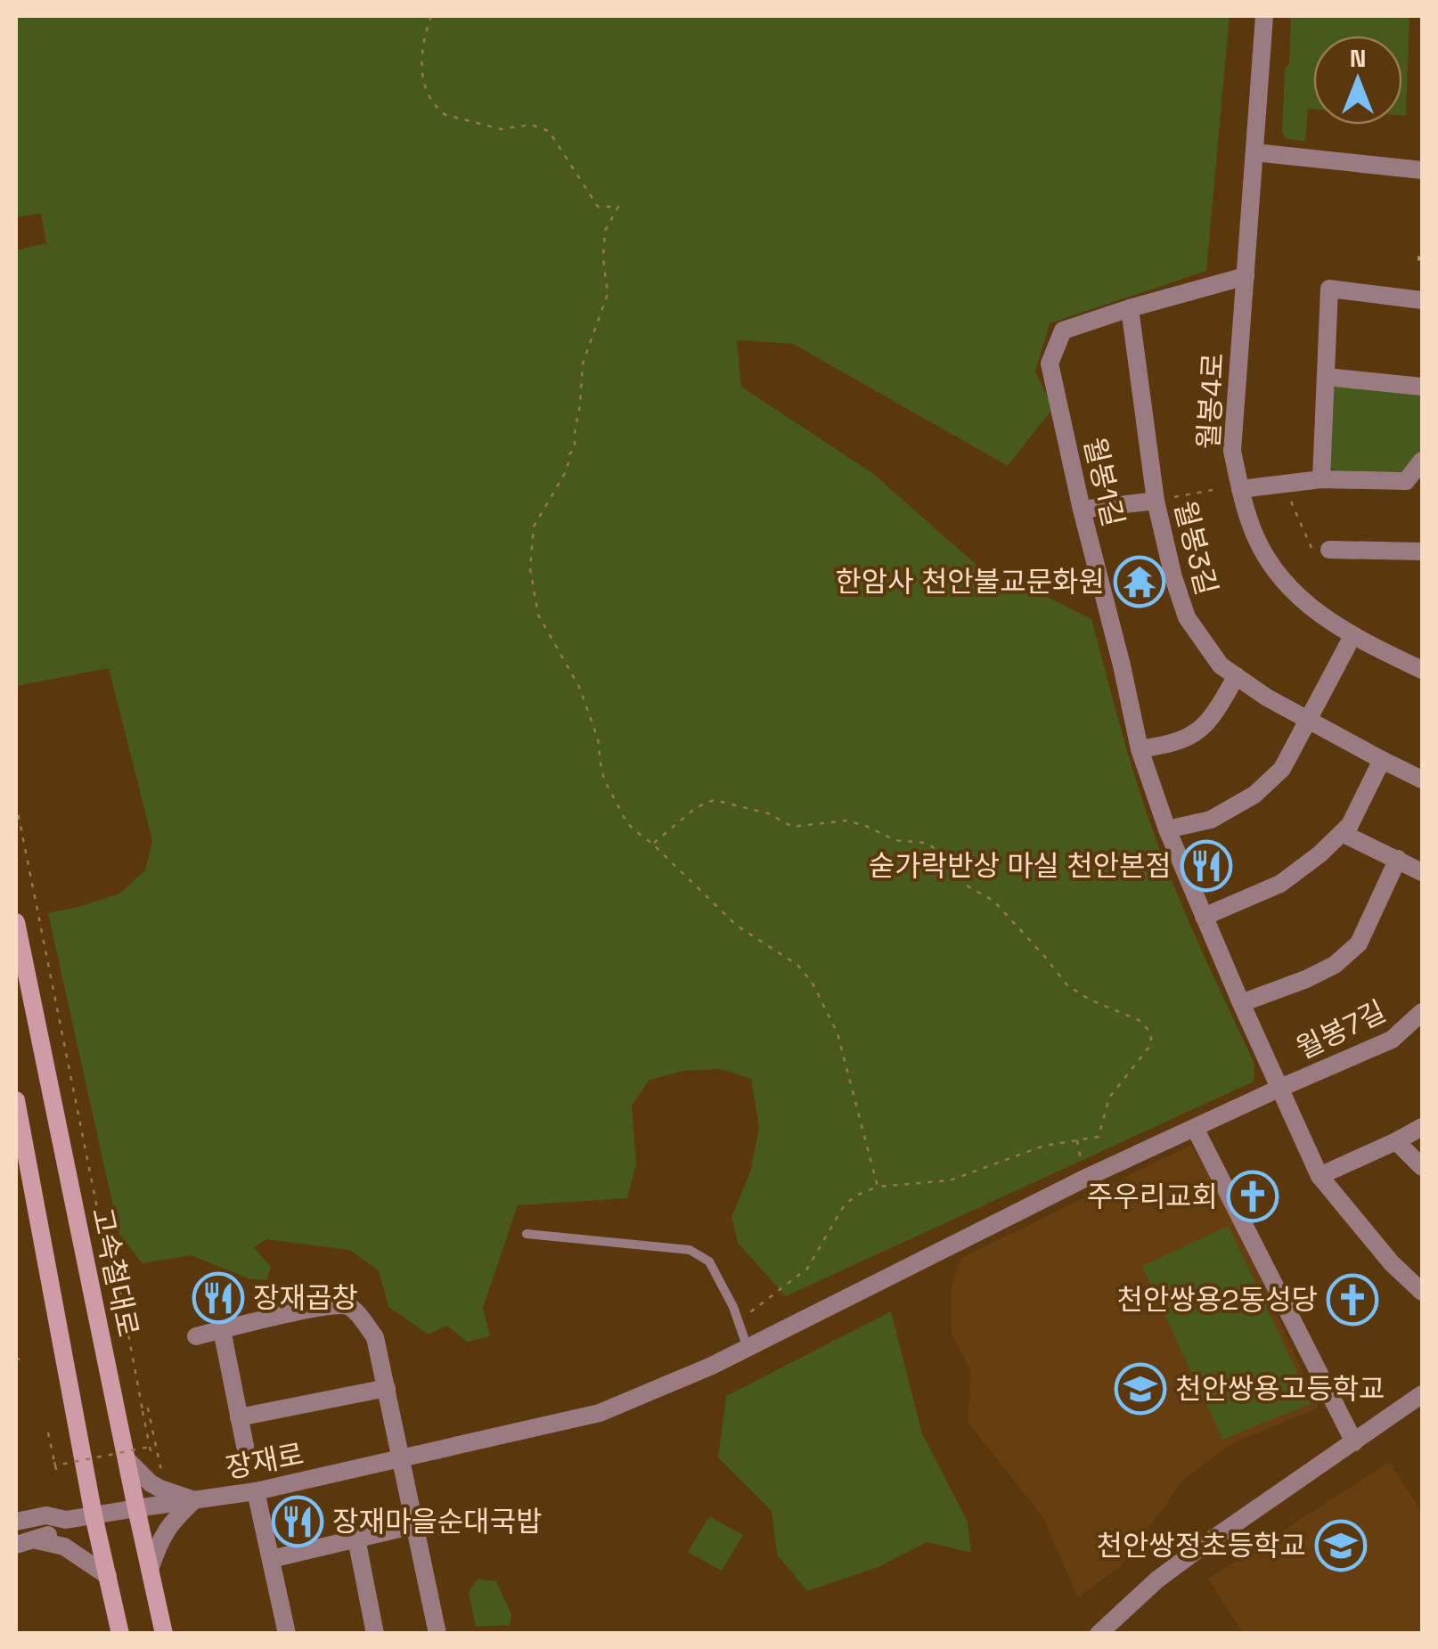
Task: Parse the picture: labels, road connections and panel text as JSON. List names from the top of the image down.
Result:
{
  "streets": {
    "main road": ["고속철대로"],
    "street": [
      "월봉4로",
      "월봉1길",
      "월봉3길",
      "월봉7길",
      "장재로"
    ]
  },
  "crossings": [
    ["월봉4로", "월봉1길"],
    ["월봉1길", "월봉3길"],
    ["월봉1길", "월봉7길"],
    ["월봉7길", "장재로"],
    ["고속철대로", "장재로"]
  ],
  "places": {
    "temple": ["한암사 천안불교문화원"],
    "restaurant": ["숟가락반상 마실 천안본점", "장재곱창", "장재마을순대국밥"],
    "church": ["주우리교회", "천안쌍용2동성당"],
    "school or university": ["천안쌍용고등학교", "천안쌍정초등학교"]
  },
  "north": "top"
}
